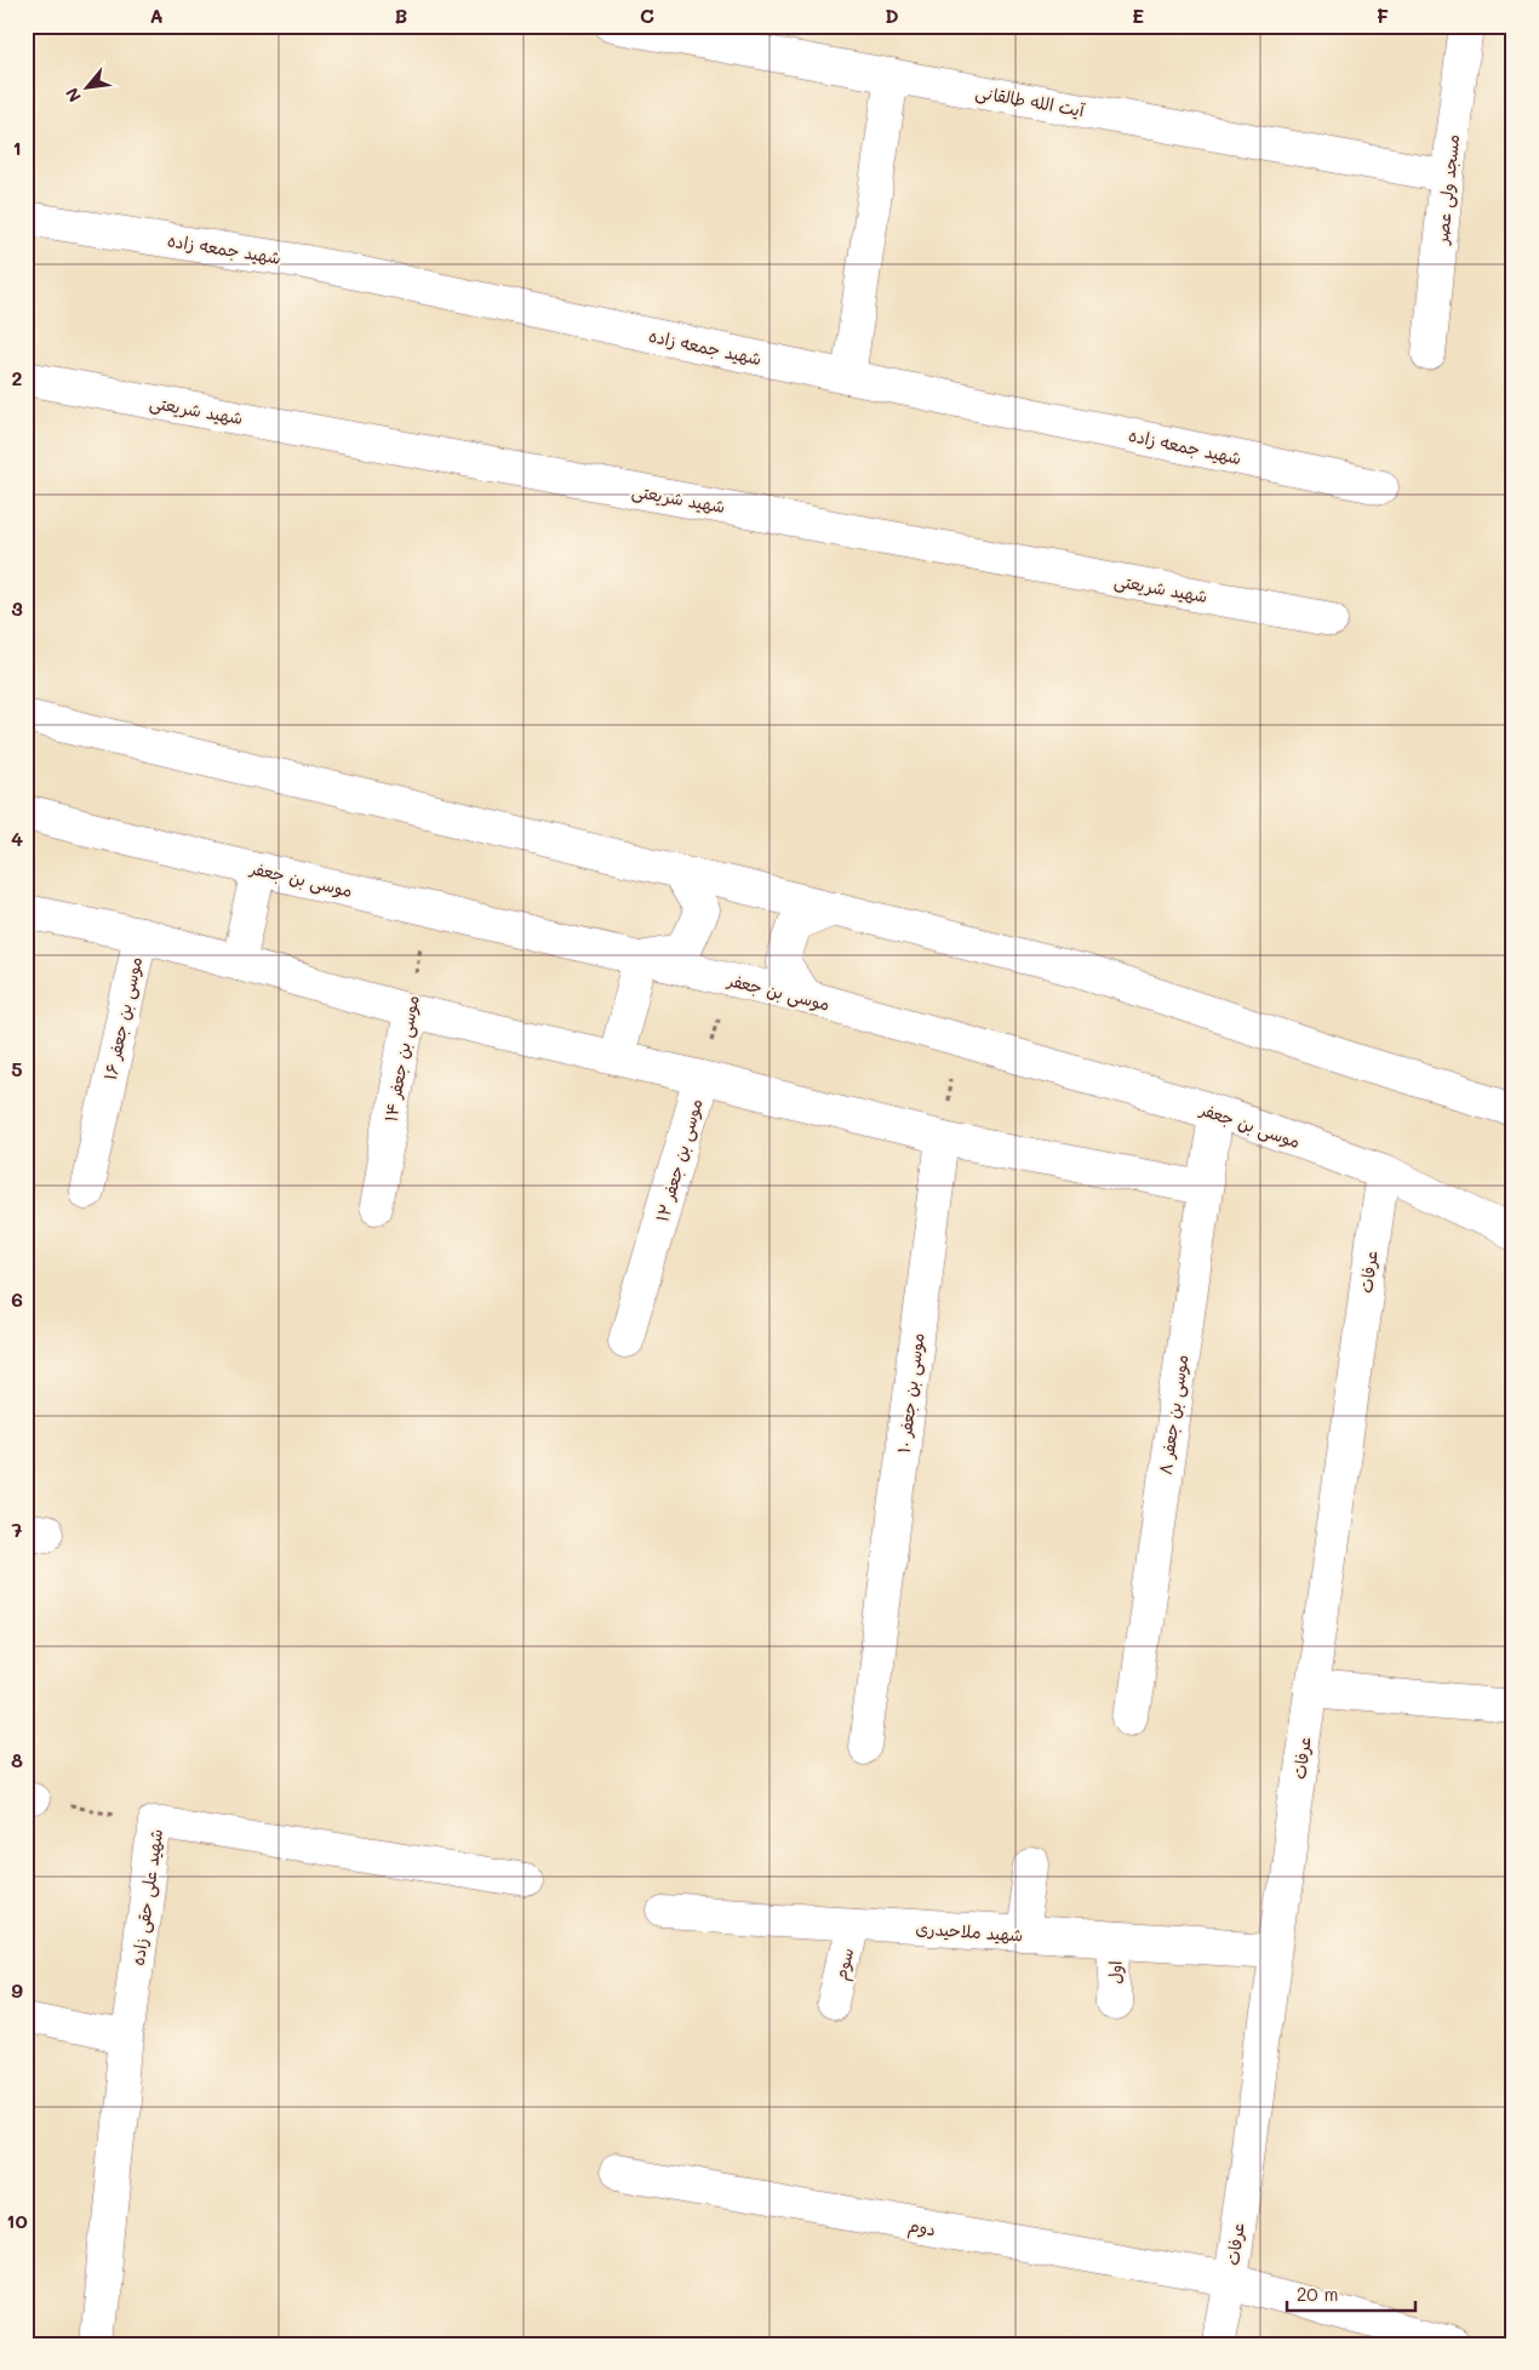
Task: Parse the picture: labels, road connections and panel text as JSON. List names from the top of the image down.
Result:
{
  "streets": {
    "street": [
      "آیت الله طالقانی",
      "مسجد ولی عصر",
      "شهید جمعه زاده",
      "شهید شریعتی",
      "موسی بن جعفر",
      "موسی بن جعفر ۱۶",
      "موسی بن جعفر ۱۴",
      "موسی بن جعفر ۱۲",
      "عرفات",
      "موسی بن جعفر ۱۰",
      "موسی بن جعفر ۸",
      "شهید علی حقی زاده",
      "شهید ملاحیدری",
      "سوم",
      "اول",
      "دوم"
    ]
  },
  "crossings": [
    ["آیت الله طالقانی", "مسجد ولی عصر"],
    ["موسی بن جعفر", "موسی بن جعفر ۱۴"],
    ["موسی بن جعفر", "موسی بن جعفر ۱۲"],
    ["موسی بن جعفر", "عرفات"],
    ["موسی بن جعفر", "موسی بن جعفر ۸"],
    ["عرفات", "شهید ملاحیدری"],
    ["عرفات", "دوم"],
    ["شهید ملاحیدری", "سوم"],
    ["شهید ملاحیدری", "اول"]
  ],
  "scale_bar": "20 m",
  "north": "bottom left",
  "grid": {
    "columns": [
      "A",
      "B",
      "C",
      "D",
      "E",
      "F"
    ],
    "rows": [
      "1",
      "2",
      "3",
      "4",
      "5",
      "6",
      "7",
      "8",
      "9",
      "10"
    ]
  }
}
